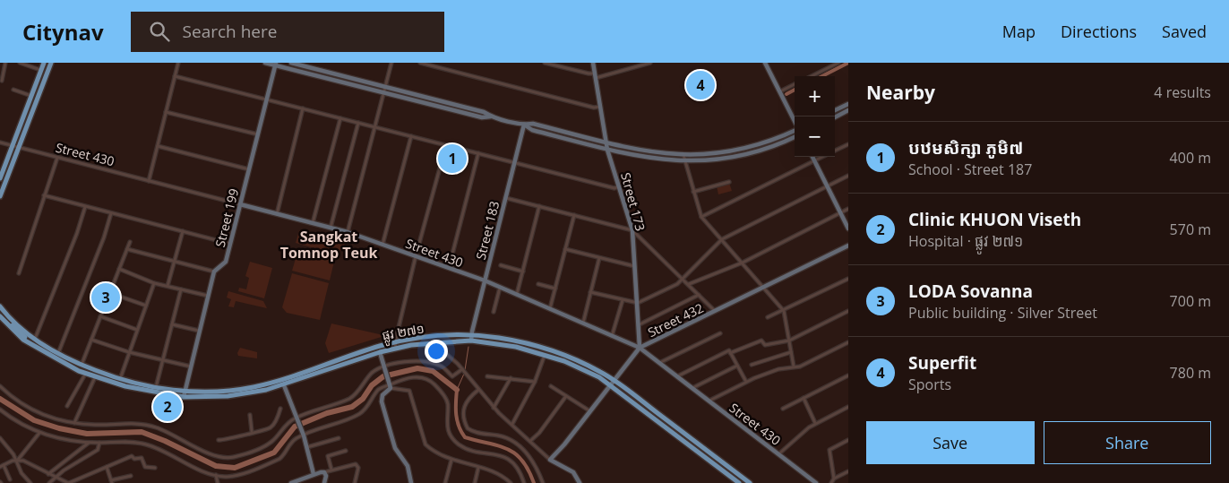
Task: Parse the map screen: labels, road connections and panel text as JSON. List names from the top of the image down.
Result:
{
  "streets": {
    "main road": ["ផ្លូវ ២៧១"],
    "street": [
      "Street 430",
      "Street 173",
      "Street 199",
      "Street 183",
      "Street 432"
    ]
  },
  "crossings": [
    ["Street 430", "Street 173"],
    ["Street 430", "Street 199"],
    ["Street 430", "Street 183"],
    ["Street 430", "Street 432"],
    ["Street 173", "Street 432"],
    ["Street 199", "ផ្លូវ ២៧១"],
    ["Street 183", "ផ្លូវ ២៧១"],
    ["Street 432", "ផ្លូវ ២៧១"]
  ],
  "districts": ["Sangkat Tomnop Teuk"],
  "page": {
    "header": "Citynav",
    "search": "Search here",
    "nav": ["Map", "Directions", "Saved"],
    "heading": ["Nearby", "4 results"],
    "pins": [
      "4",
      "1",
      "3",
      "2"
    ],
    "map_buttons": ["+", "−"],
    "list": [
      {
        "mark": "1",
        "name": "បឋមសិក្សា ភូមិ៧",
        "note": "School · Street 187",
        "value": "400 m"
      },
      {
        "mark": "2",
        "name": "Clinic KHUON Viseth",
        "note": "Hospital · ផ្លូវ ២៧១",
        "value": "570 m"
      },
      {
        "mark": "3",
        "name": "LODA Sovanna",
        "note": "Public building · Silver Street",
        "value": "700 m"
      },
      {
        "mark": "4",
        "name": "Superfit",
        "note": "Sports",
        "value": "780 m"
      }
    ],
    "buttons": ["Save", "Share"]
  }
}
